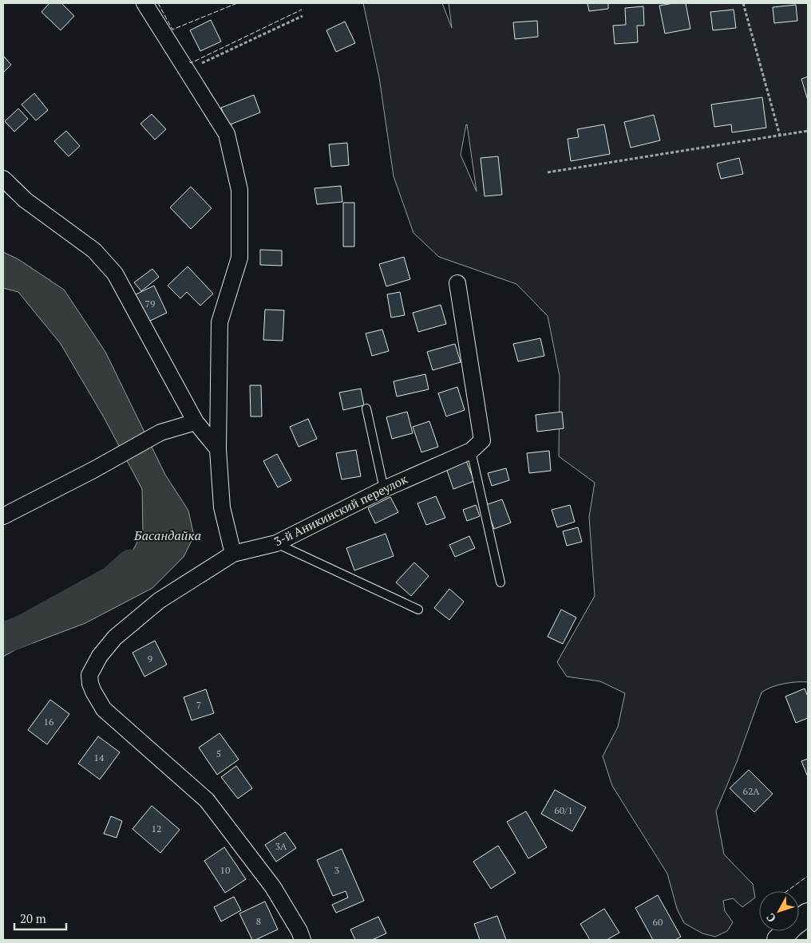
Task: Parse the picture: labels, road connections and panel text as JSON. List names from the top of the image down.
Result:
{
  "streets": {
    "street": ["3-й Аникинский переулок"]
  },
  "water": ["Басандайка"],
  "house_numbers": [
    "79",
    "9",
    "7",
    "16",
    "5",
    "14",
    "62А",
    "60/1",
    "12",
    "3А",
    "10",
    "3",
    "8",
    "60"
  ],
  "scale_bar": "20 m",
  "north": "bottom left"
}
